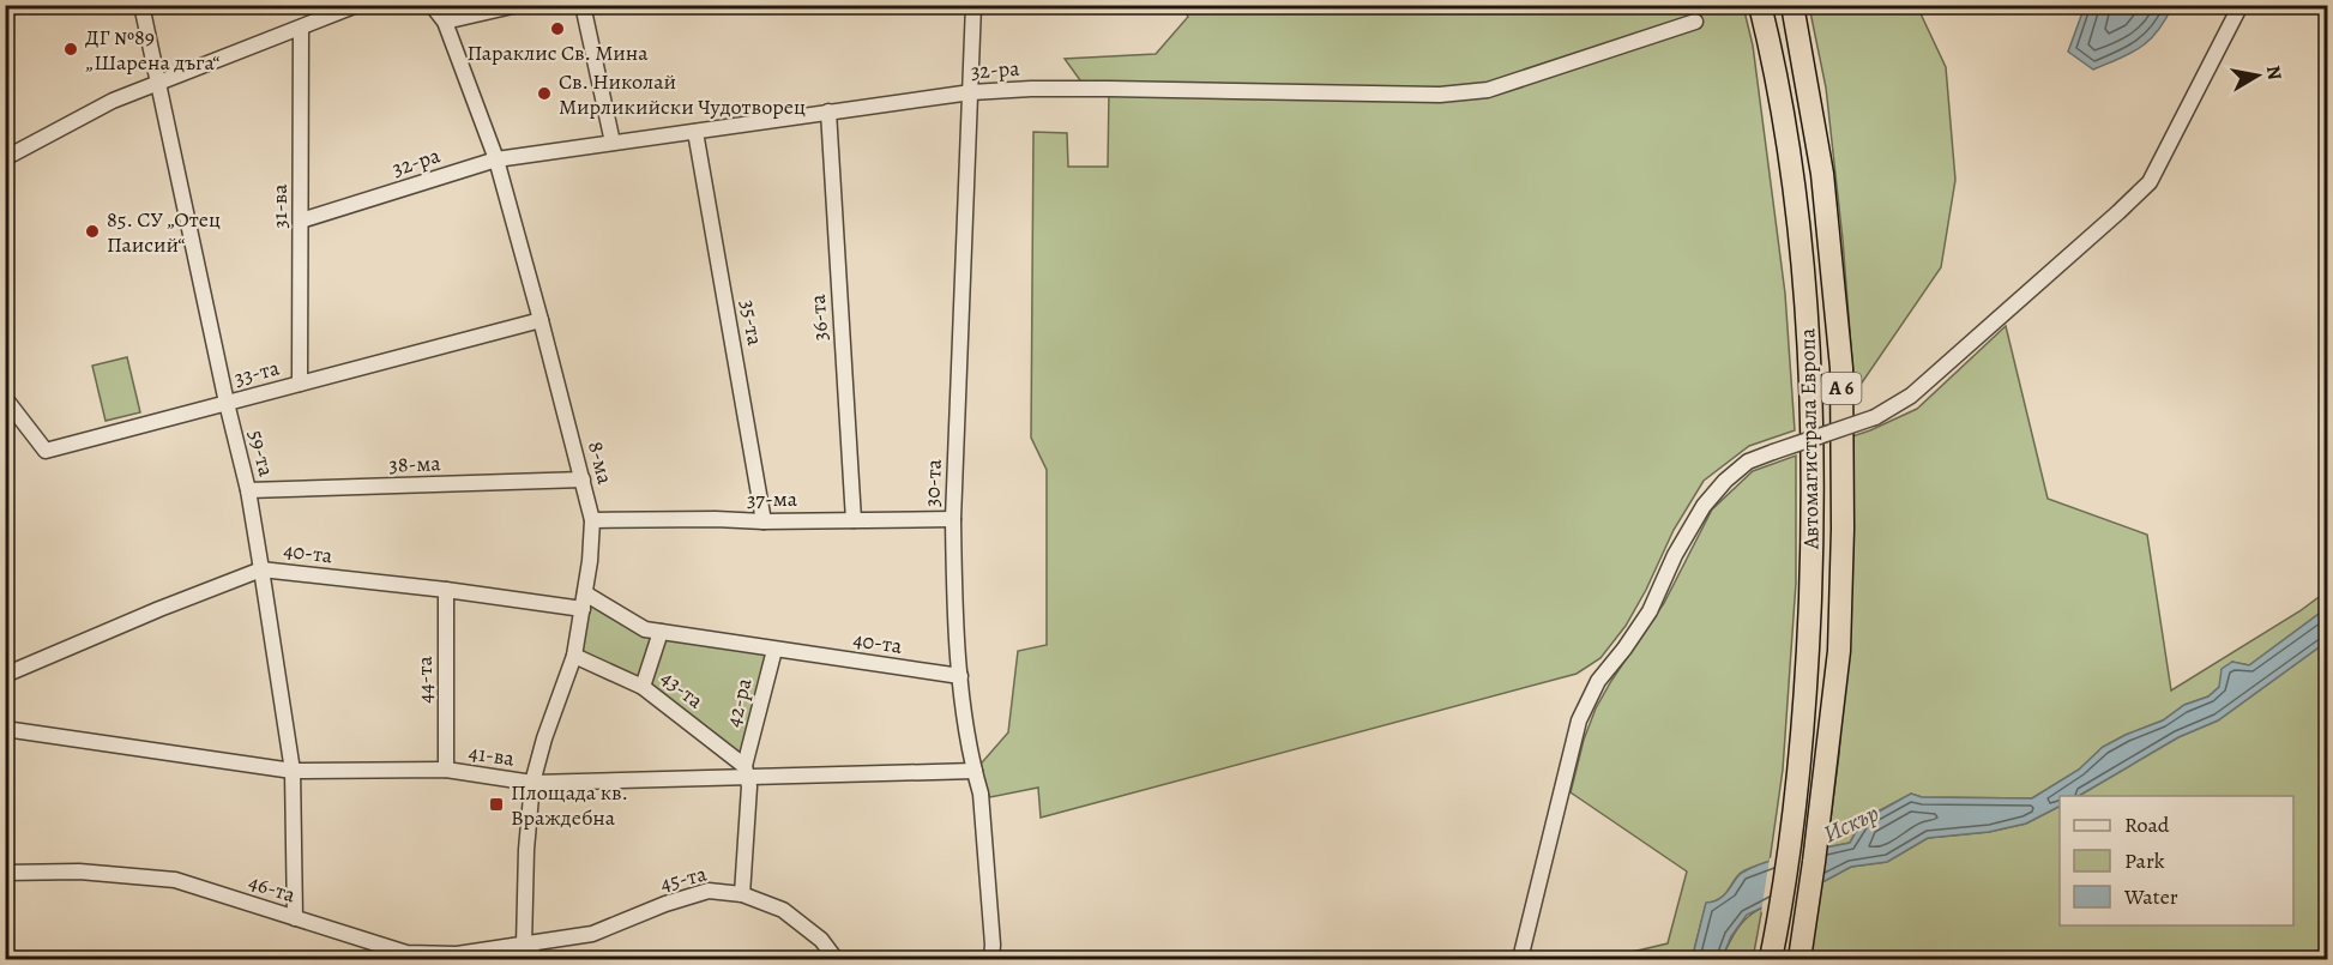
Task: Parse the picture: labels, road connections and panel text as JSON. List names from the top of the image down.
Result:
{
  "streets": {
    "highway": ["A 6", "Автомагистрала Европа"],
    "street": [
      "32-ра",
      "31-ва",
      "36-та",
      "35-та",
      "33-та",
      "59-та",
      "8-ма",
      "38-ма",
      "30-та",
      "37-ма",
      "40-та",
      "44-та",
      "43-та",
      "42-ра",
      "41-ва",
      "45-та",
      "46-та"
    ]
  },
  "crossings": [
    ["32-ра", "31-ва"],
    ["32-ра", "36-та"],
    ["32-ра", "35-та"],
    ["32-ра", "8-ма"],
    ["32-ра", "30-та"],
    ["31-ва", "33-та"],
    ["36-та", "37-ма"],
    ["35-та", "37-ма"],
    ["33-та", "59-та"],
    ["33-та", "8-ма"],
    ["59-та", "38-ма"],
    ["59-та", "40-та"],
    ["59-та", "41-ва"],
    ["59-та", "46-та"],
    ["8-ма", "38-ма"],
    ["8-ма", "37-ма"],
    ["8-ма", "40-та"],
    ["8-ма", "43-та"],
    ["8-ма", "41-ва"],
    ["8-ма", "45-та"],
    ["8-ма", "46-та"],
    ["30-та", "37-ма"],
    ["30-та", "40-та"],
    ["30-та", "41-ва"],
    ["40-та", "44-та"],
    ["40-та", "42-ра"],
    ["44-та", "41-ва"],
    ["43-та", "42-ра"],
    ["43-та", "41-ва"],
    ["42-ра", "41-ва"],
    ["42-ра", "45-та"],
    ["45-та", "46-та"]
  ],
  "water": ["Искър"],
  "places": {
    "other": [
      "Параклис Св. Мина",
      "ДГ №89 „Шарена дъга“",
      "Св. Николай Мирликийски Чудотворец",
      "85. СУ „Отец Паисий“"
    ],
    "transit": ["Площада кв. Враждебна"]
  },
  "legend": ["Road", "Park", "Water"],
  "north": "right"
}
